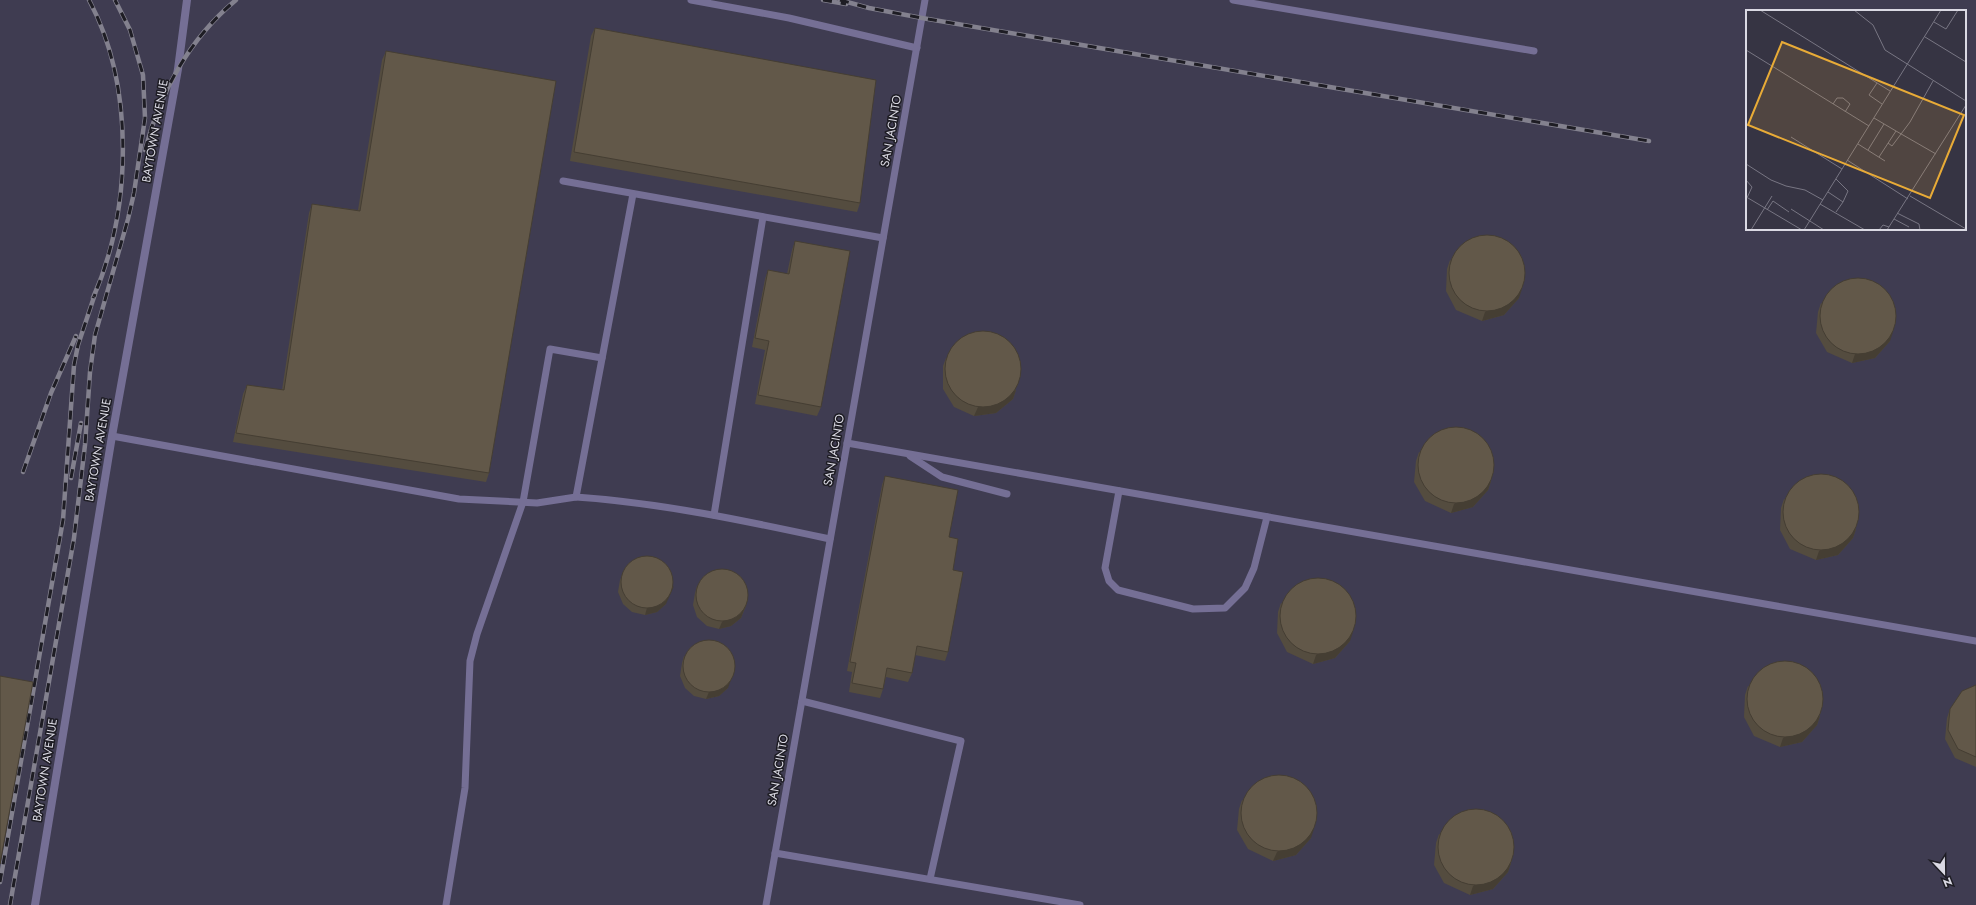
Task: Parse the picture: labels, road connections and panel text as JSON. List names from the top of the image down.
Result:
{
  "streets": {
    "street": ["BAYTOWN AVENUE"],
    "lane": ["SAN JACINTO"]
  },
  "north": "bottom"
}
